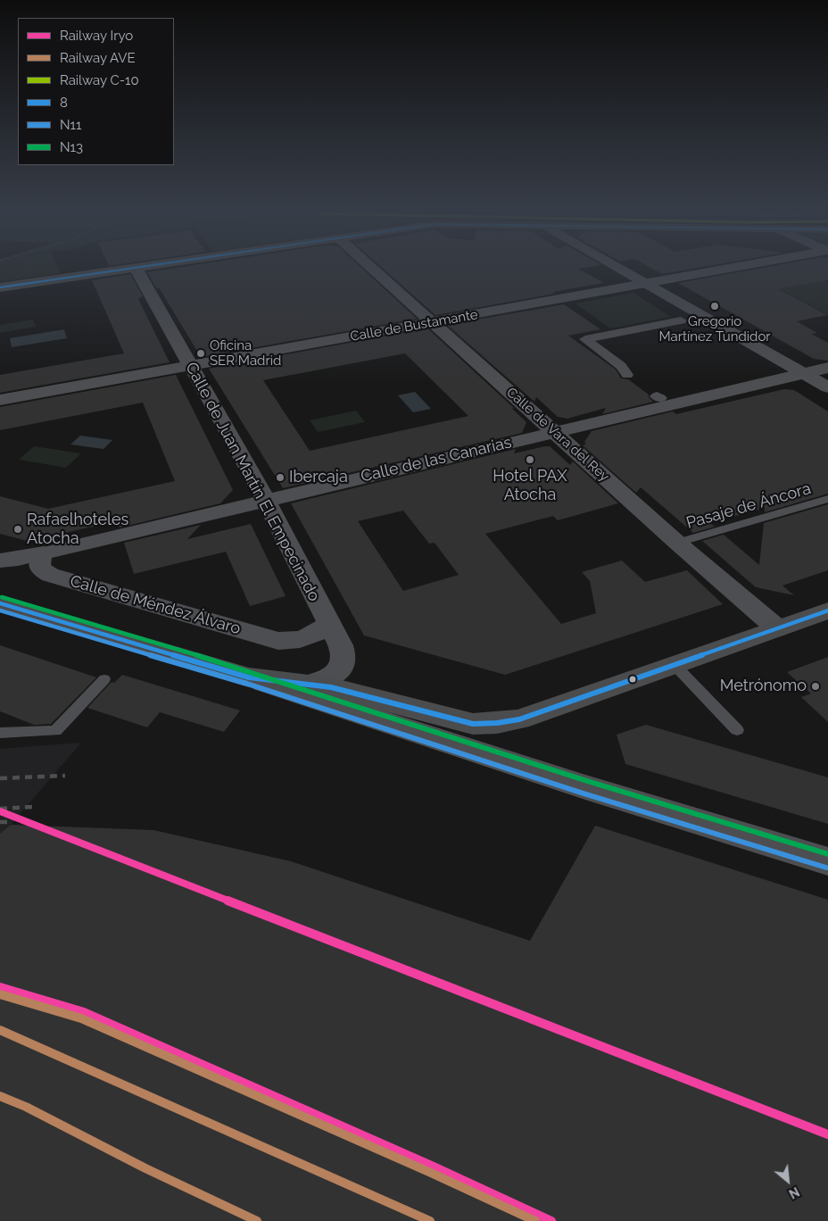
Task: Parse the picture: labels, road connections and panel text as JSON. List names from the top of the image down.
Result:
{
  "streets": {
    "street": [
      "Calle de Bustamante",
      "Calle de Vara del Rey",
      "Calle de las Canarias",
      "Calle de Juan Martín El Empecinado",
      "Calle de Méndez Álvaro"
    ],
    "lane": ["Pasaje de Áncora"]
  },
  "crossings": [
    ["Calle de Bustamante", "Calle de Vara del Rey"],
    ["Calle de Bustamante", "Calle de Juan Martín El Empecinado"],
    ["Calle de Vara del Rey", "Calle de las Canarias"],
    ["Calle de Vara del Rey", "Pasaje de Áncora"],
    ["Calle de las Canarias", "Calle de Juan Martín El Empecinado"],
    ["Calle de las Canarias", "Calle de Méndez Álvaro"],
    ["Calle de Juan Martín El Empecinado", "Calle de Méndez Álvaro"]
  ],
  "places": [
    "Gregorio Martínez Tundidor",
    "Oficina SER Madrid",
    "Hotel PAX Atocha",
    "Ibercaja",
    "Rafaelhoteles Atocha",
    "Metrónomo"
  ],
  "lines": [
    "transit line 8",
    "transit line N13",
    "transit line N11",
    "rail line Iryo",
    "rail line AVE"
  ],
  "legend": [
    "Railway Iryo",
    "Railway AVE",
    "Railway C-10",
    "8",
    "N11",
    "N13"
  ],
  "north": "bottom right"
}
